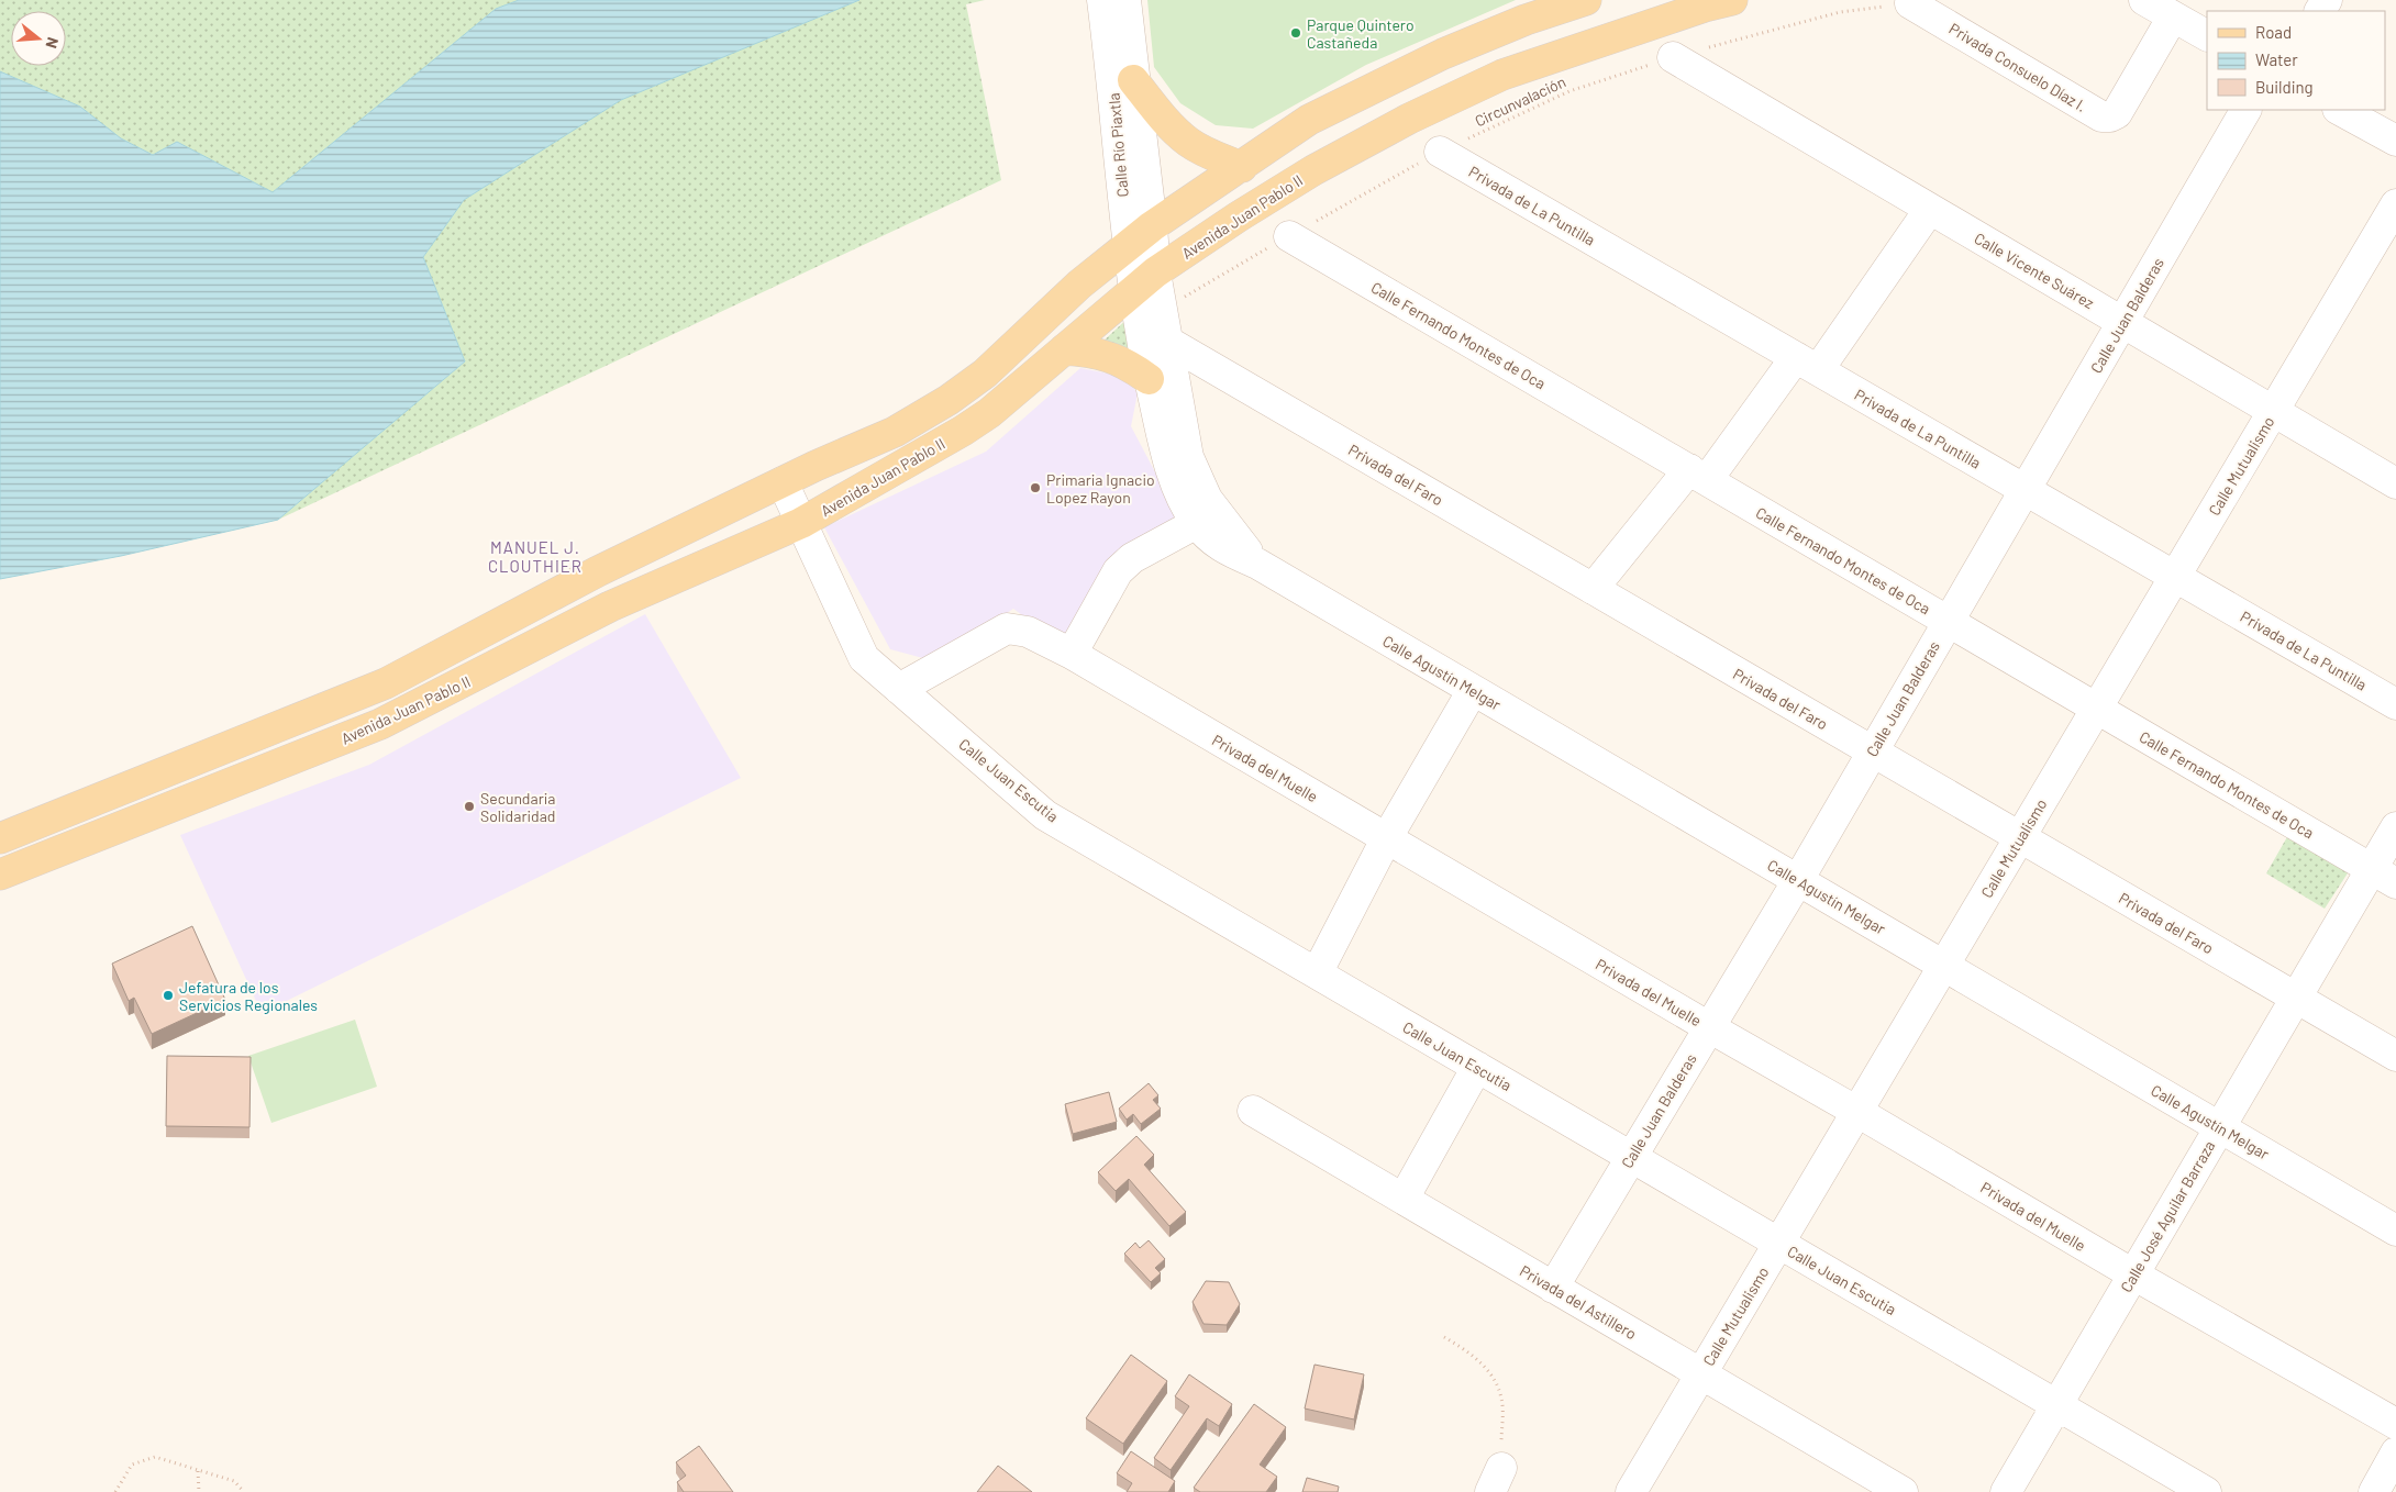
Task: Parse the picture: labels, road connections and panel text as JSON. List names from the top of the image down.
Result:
{
  "streets": {
    "main road": ["Avenida Juan Pablo II"],
    "street": [
      "Privada Consuelo Díaz I.",
      "Calle Río Piaxtla",
      "Privada de La Puntilla",
      "Calle Vicente Suárez",
      "Calle Juan Balderas",
      "Calle Fernando Montes de Oca",
      "Calle Mutualismo",
      "Privada del Faro",
      "Calle Agustín Melgar",
      "Privada del Muelle",
      "Calle Juan Escutia",
      "Calle José Aguilar Barraza",
      "Privada del Astillero"
    ],
    "path": ["Circunvalación"]
  },
  "crossings": [
    ["Privada Consuelo Díaz I.", "Circunvalación"],
    ["Circunvalación", "Privada de La Puntilla"],
    ["Circunvalación", "Calle Vicente Suárez"],
    ["Circunvalación", "Calle Fernando Montes de Oca"],
    ["Circunvalación", "Calle Agustín Melgar"],
    ["Calle Río Piaxtla", "Avenida Juan Pablo II"],
    ["Calle Río Piaxtla", "Calle Agustín Melgar"],
    ["Privada de La Puntilla", "Calle Juan Balderas"],
    ["Privada de La Puntilla", "Calle Mutualismo"],
    ["Avenida Juan Pablo II", "Calle Agustín Melgar"],
    ["Avenida Juan Pablo II", "Calle Juan Escutia"],
    ["Calle Vicente Suárez", "Calle Juan Balderas"],
    ["Calle Vicente Suárez", "Calle Mutualismo"],
    ["Calle Juan Balderas", "Calle Fernando Montes de Oca"],
    ["Calle Juan Balderas", "Privada del Faro"],
    ["Calle Juan Balderas", "Calle Agustín Melgar"],
    ["Calle Juan Balderas", "Privada del Muelle"],
    ["Calle Juan Balderas", "Calle Juan Escutia"],
    ["Calle Juan Balderas", "Privada del Astillero"],
    ["Calle Fernando Montes de Oca", "Calle Mutualismo"],
    ["Calle Fernando Montes de Oca", "Calle José Aguilar Barraza"],
    ["Calle Mutualismo", "Privada del Faro"],
    ["Calle Mutualismo", "Calle Agustín Melgar"],
    ["Calle Mutualismo", "Privada del Muelle"],
    ["Calle Mutualismo", "Calle Juan Escutia"],
    ["Calle Mutualismo", "Privada del Astillero"],
    ["Privada del Faro", "Calle Agustín Melgar"],
    ["Privada del Faro", "Calle José Aguilar Barraza"],
    ["Calle Agustín Melgar", "Calle José Aguilar Barraza"],
    ["Privada del Muelle", "Calle Juan Escutia"],
    ["Privada del Muelle", "Calle José Aguilar Barraza"],
    ["Calle Juan Escutia", "Calle José Aguilar Barraza"]
  ],
  "districts": ["MANUEL J. CLOUTHIER"],
  "places": [
    "Parque Quintero Castañeda",
    "Primaria Ignacio Lopez Rayon",
    "Secundaria Solidaridad",
    "Jefatura de los Servicios Regionales"
  ],
  "legend": ["Road", "Water", "Building"],
  "north": "right"
}
